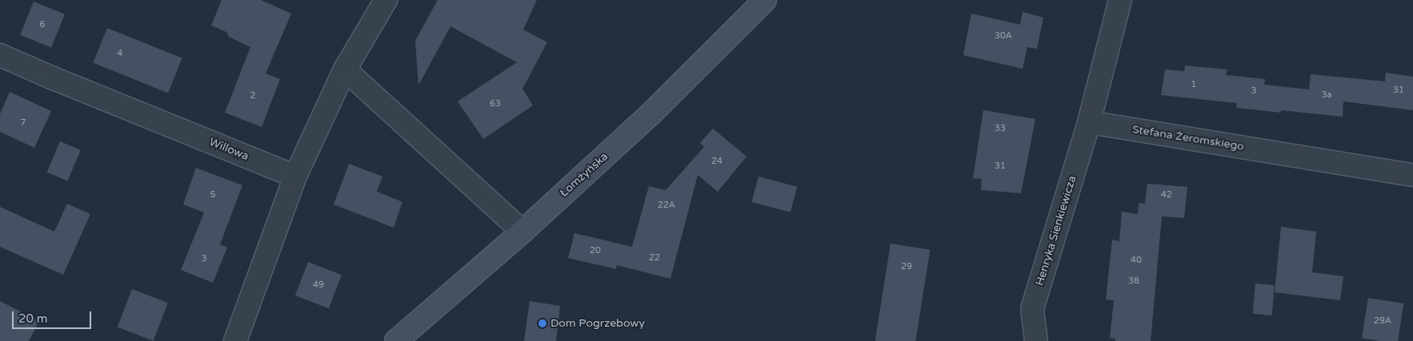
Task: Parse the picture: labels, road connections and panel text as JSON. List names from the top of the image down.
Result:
{
  "streets": {
    "main road": ["Łomżyńska"],
    "street": ["Stefana Żeromskiego", "Willowa", "Henryka Sienkiewicza"]
  },
  "crossings": [
    ["Stefana Żeromskiego", "Henryka Sienkiewicza"]
  ],
  "places": ["Dom Pogrzebowy"],
  "house_numbers": [
    "6",
    "30A",
    "4",
    "1",
    "31",
    "3",
    "3a",
    "2",
    "63",
    "7",
    "33",
    "24",
    "31",
    "5",
    "42",
    "22A",
    "20",
    "22",
    "3",
    "40",
    "29",
    "38",
    "49",
    "29A"
  ],
  "scale_bar": "20 m"
}
